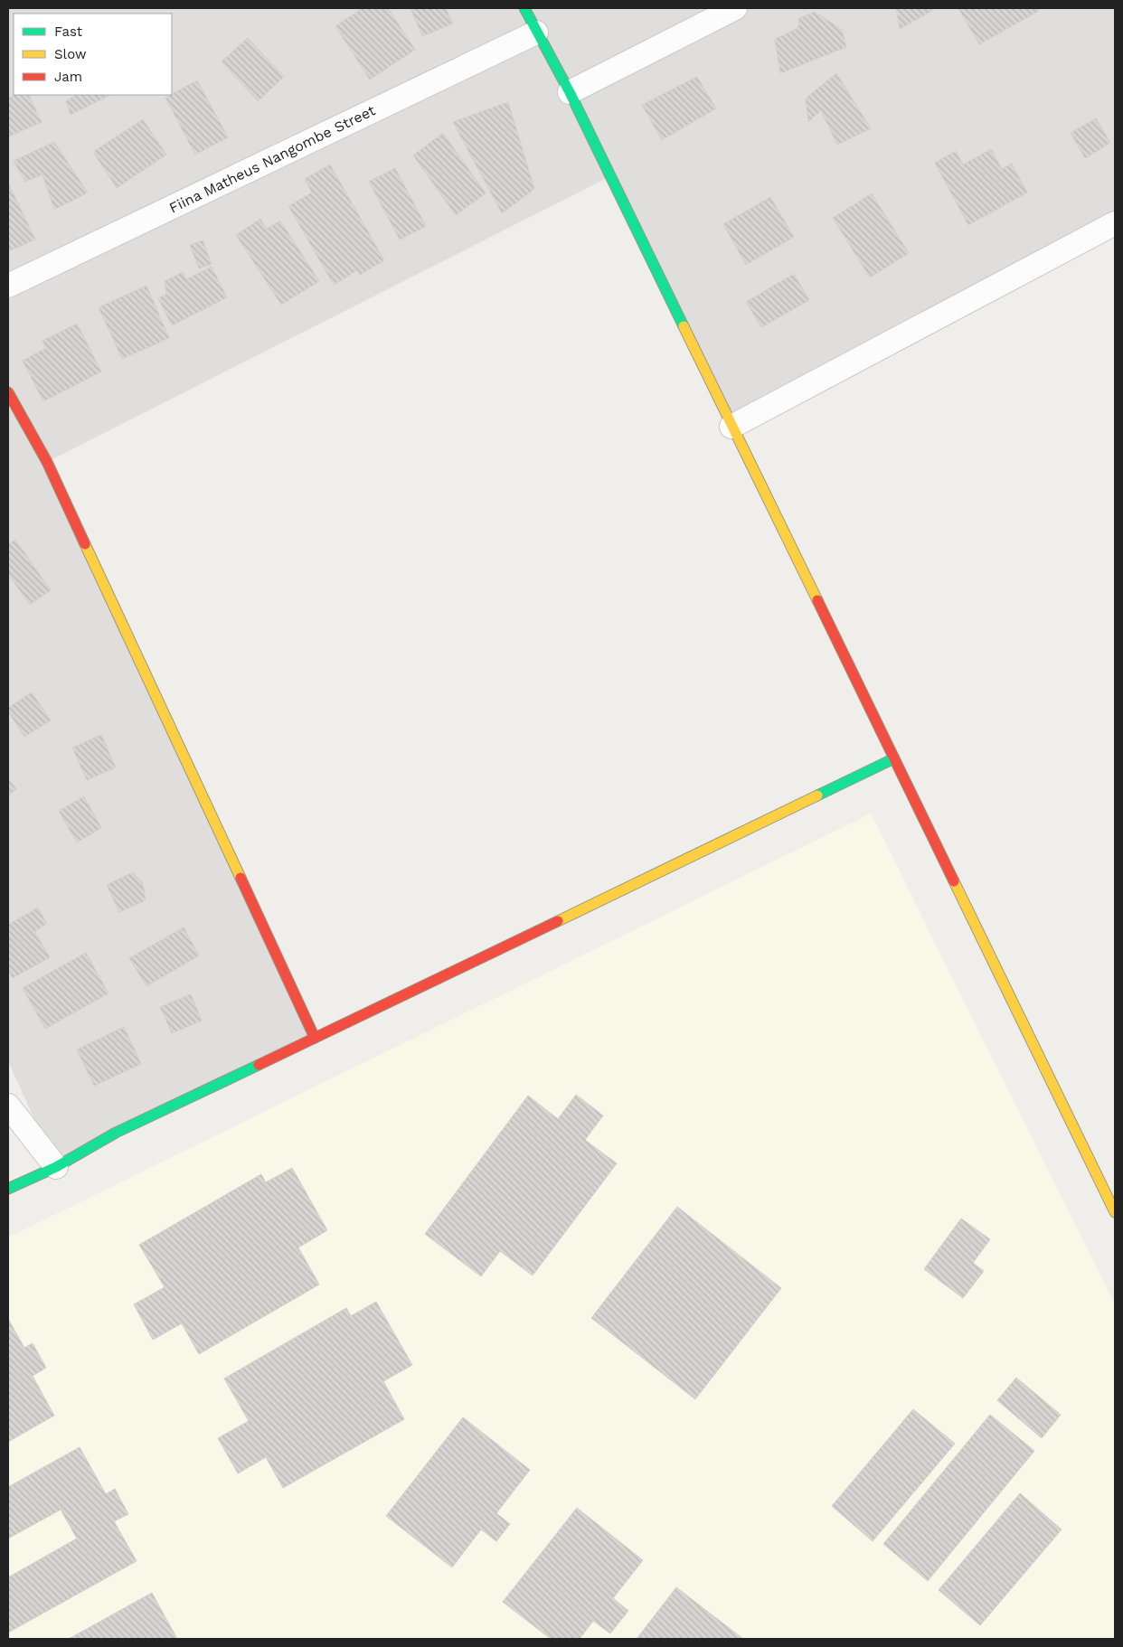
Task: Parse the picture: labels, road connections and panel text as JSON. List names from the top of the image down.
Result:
{
  "streets": {
    "street": ["Fiina Matheus Nangombe Street"]
  },
  "legend": ["Fast", "Slow", "Jam"]
}
